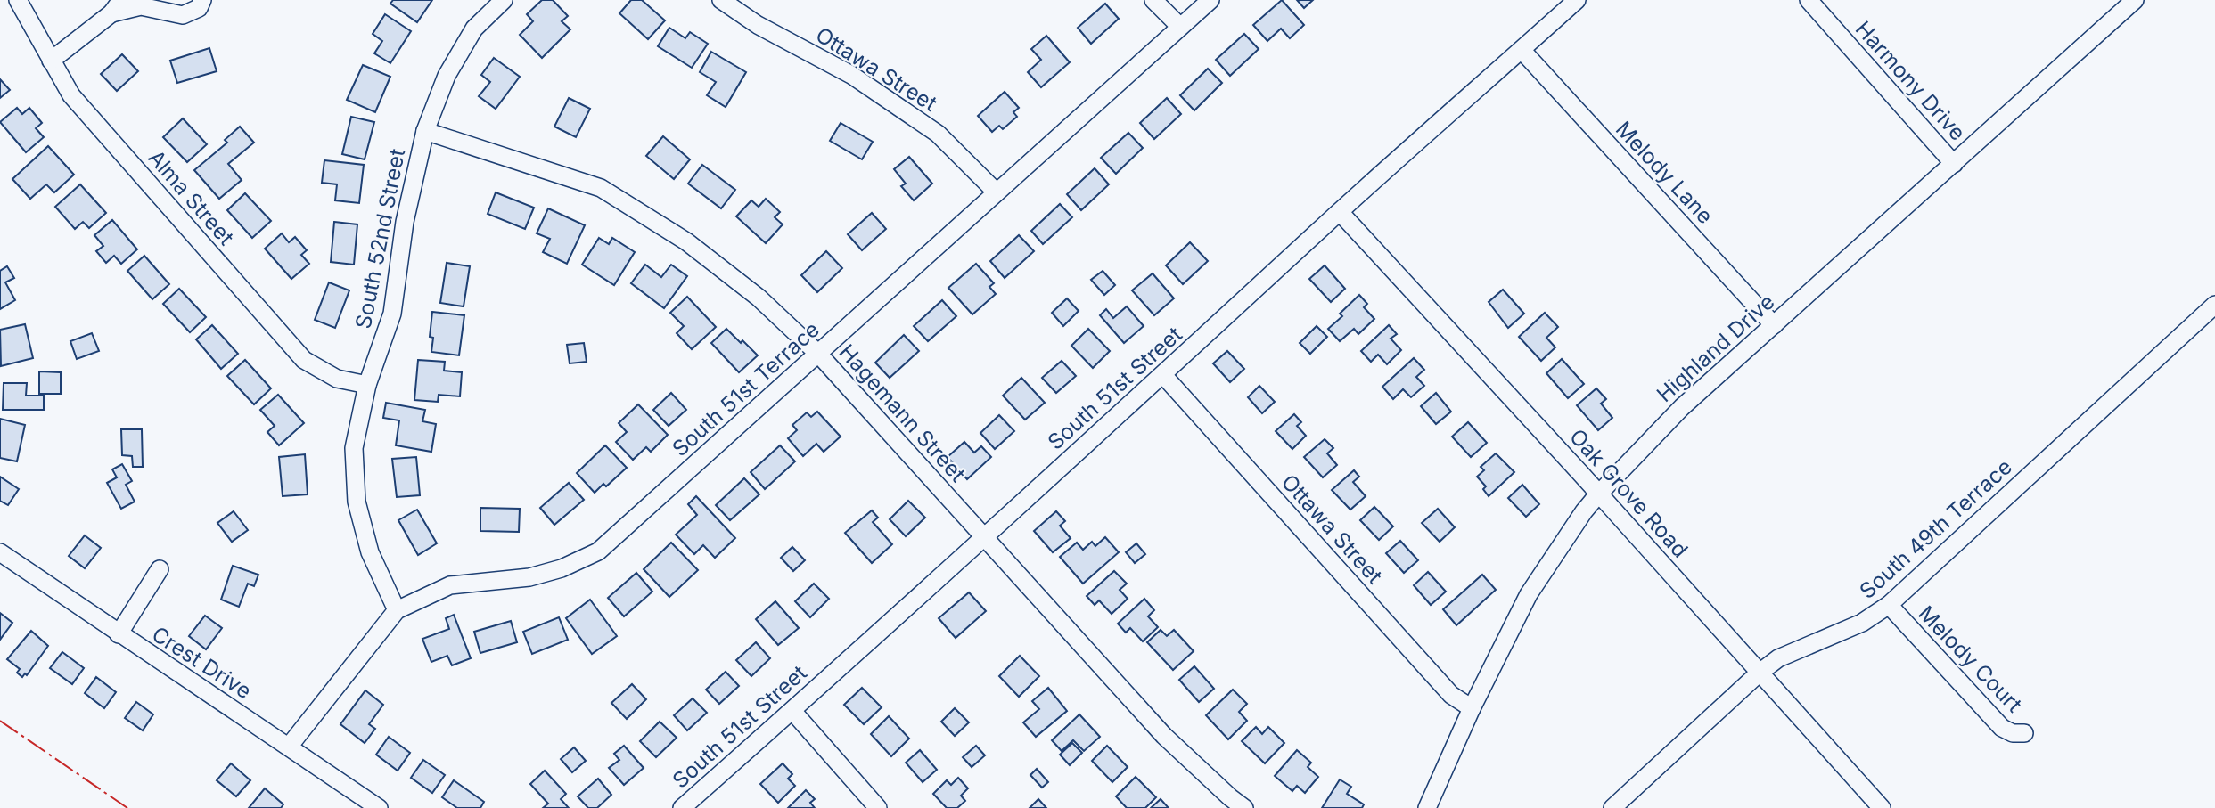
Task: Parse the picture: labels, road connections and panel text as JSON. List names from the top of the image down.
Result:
{
  "streets": {
    "street": [
      "Ottawa Street",
      "Harmony Drive",
      "Melody Lane",
      "Alma Street",
      "South 52nd Street",
      "Highland Drive",
      "South 51st Street",
      "South 51st Terrace",
      "Hagemann Street",
      "Oak Grove Road",
      "South 49th Terrace",
      "Melody Court",
      "Crest Drive"
    ]
  },
  "crossings": [
    ["Ottawa Street", "Highland Drive"],
    ["Ottawa Street", "South 51st Street"],
    ["Ottawa Street", "South 51st Terrace"],
    ["Harmony Drive", "Highland Drive"],
    ["Melody Lane", "Highland Drive"],
    ["Melody Lane", "South 51st Street"],
    ["Alma Street", "South 52nd Street"],
    ["South 52nd Street", "South 51st Terrace"],
    ["South 52nd Street", "Hagemann Street"],
    ["Highland Drive", "Oak Grove Road"],
    ["South 51st Street", "Hagemann Street"],
    ["South 51st Street", "Oak Grove Road"],
    ["South 51st Terrace", "Hagemann Street"],
    ["South 51st Terrace", "Crest Drive"],
    ["Oak Grove Road", "South 49th Terrace"],
    ["South 49th Terrace", "Melody Court"]
  ]
}
